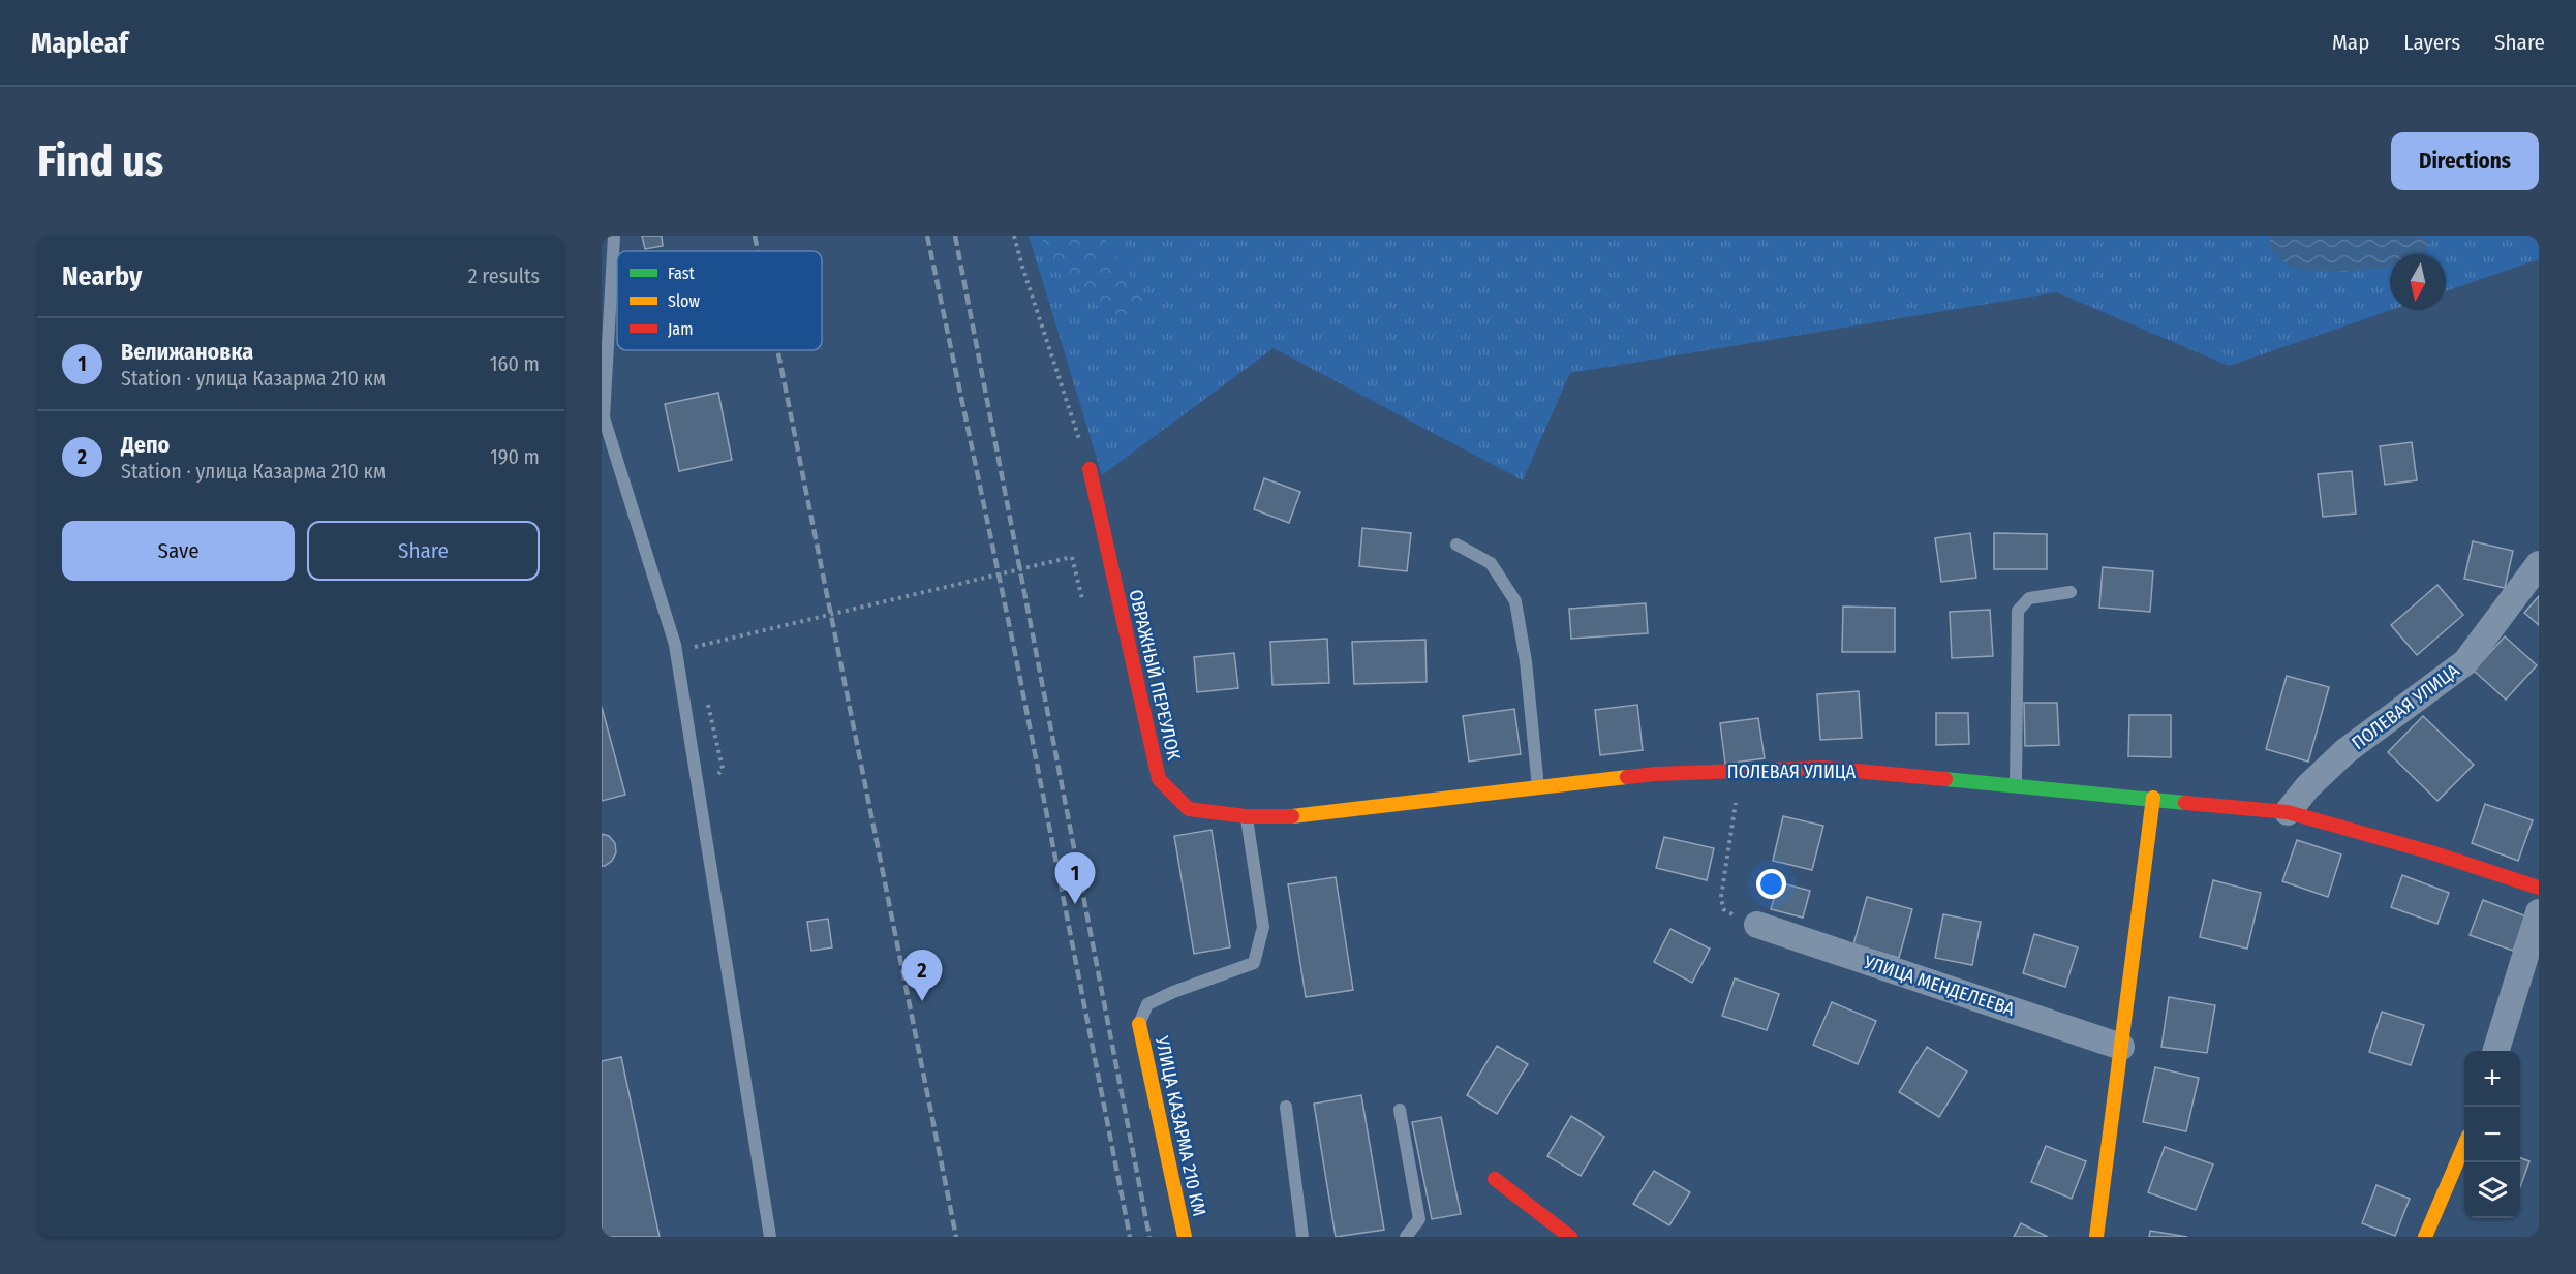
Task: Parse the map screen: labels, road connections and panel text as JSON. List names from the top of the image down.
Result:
{
  "streets": {
    "street": [
      "ОВРАЖНЫЙ ПЕРЕУЛОК",
      "ПОЛЕВАЯ УЛИЦА",
      "УЛИЦА МЕНДЕЛЕЕВА",
      "УЛИЦА КАЗАРМА 210 КМ"
    ]
  },
  "crossings": [
    ["ОВРАЖНЫЙ ПЕРЕУЛОК", "ПОЛЕВАЯ УЛИЦА"]
  ],
  "legend": ["Fast", "Slow", "Jam"],
  "north": "bottom",
  "page": {
    "header": "Mapleaf",
    "nav": ["Map", "Layers", "Share"],
    "buttons": [
      "Directions",
      ["Save", "Share"]
    ],
    "title": "Find us",
    "heading": ["Nearby", "2 results"],
    "list": [
      {
        "mark": "1",
        "name": "Велижановка",
        "note": "Station · улица Казарма 210 км",
        "value": "160 m"
      },
      {
        "mark": "2",
        "name": "Депо",
        "note": "Station · улица Казарма 210 км",
        "value": "190 m"
      }
    ],
    "pins": ["1", "2"],
    "map_buttons": ["+", "−"]
  }
}
